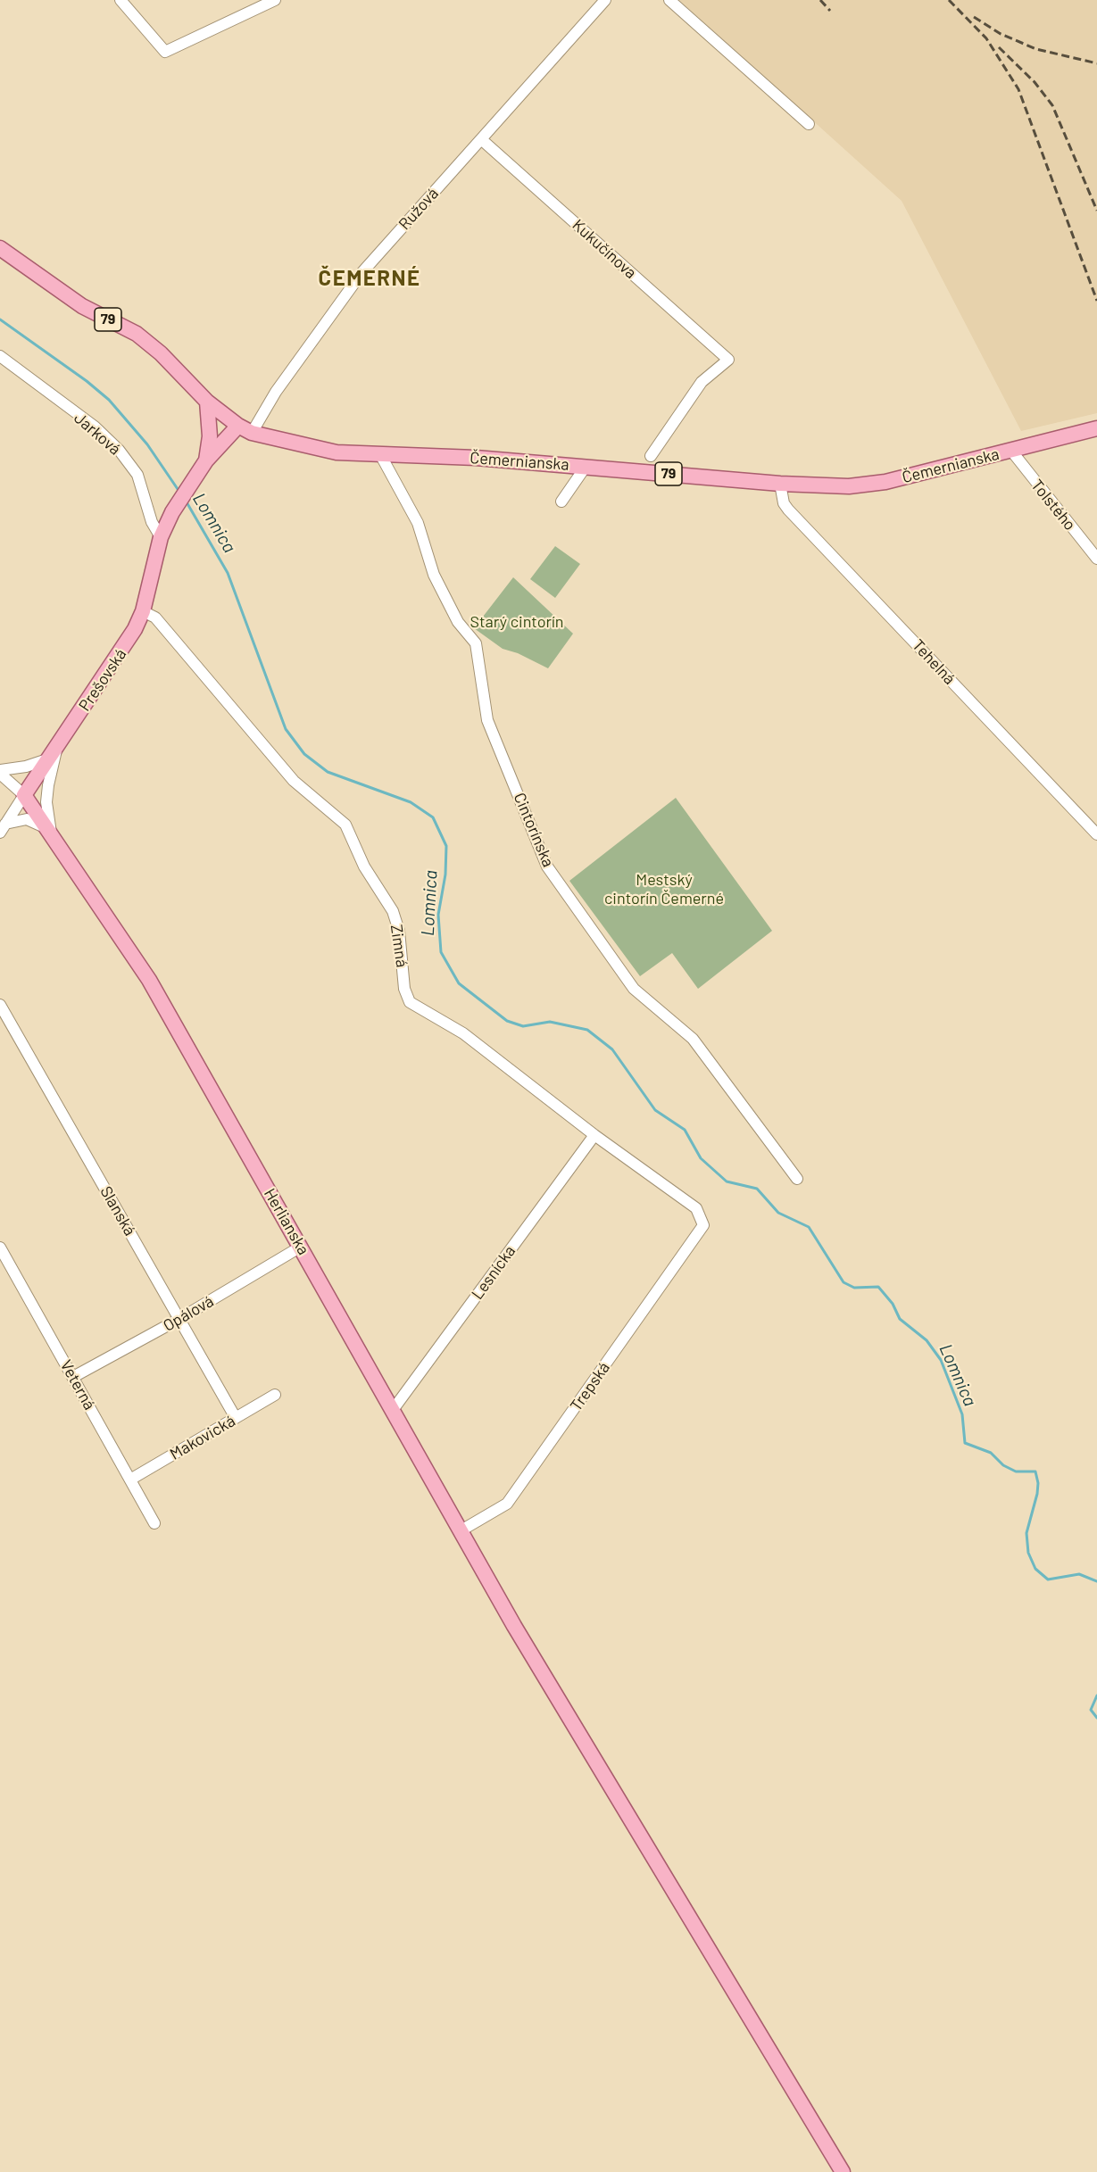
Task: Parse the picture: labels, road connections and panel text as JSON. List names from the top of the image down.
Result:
{
  "streets": {
    "main road": [
      "79",
      "Čemernianska",
      "Prešovská",
      "Herlianska"
    ],
    "street": [
      "Ružová",
      "Kukučínova",
      "Jarková",
      "Tolstého",
      "Tehelná",
      "Cintorínska",
      "Zimná",
      "Slanská",
      "Lesnícka",
      "Opálová",
      "Veterná",
      "Trepská",
      "Makovická"
    ]
  },
  "crossings": [
    ["Ružová", "Kukučínova"],
    ["Ružová", "Čemernianska"],
    ["Ružová", "Prešovská"],
    ["Jarková", "Prešovská"],
    ["Čemernianska", "Tolstého"],
    ["Čemernianska", "Tehelná"],
    ["Čemernianska", "Prešovská"],
    ["Čemernianska", "Cintorínska"],
    ["Prešovská", "Zimná"],
    ["Prešovská", "Herlianska"],
    ["Zimná", "Lesnícka"],
    ["Zimná", "Trepská"],
    ["Slanská", "Opálová"],
    ["Slanská", "Makovická"],
    ["Herlianska", "Lesnícka"],
    ["Herlianska", "Opálová"],
    ["Herlianska", "Trepská"],
    ["Opálová", "Veterná"],
    ["Veterná", "Makovická"]
  ],
  "districts": ["ČEMERNÉ"],
  "water": ["Lomnica"],
  "parks": ["Starý cintorín", "Mestský cintorín Čemerné"]
}
